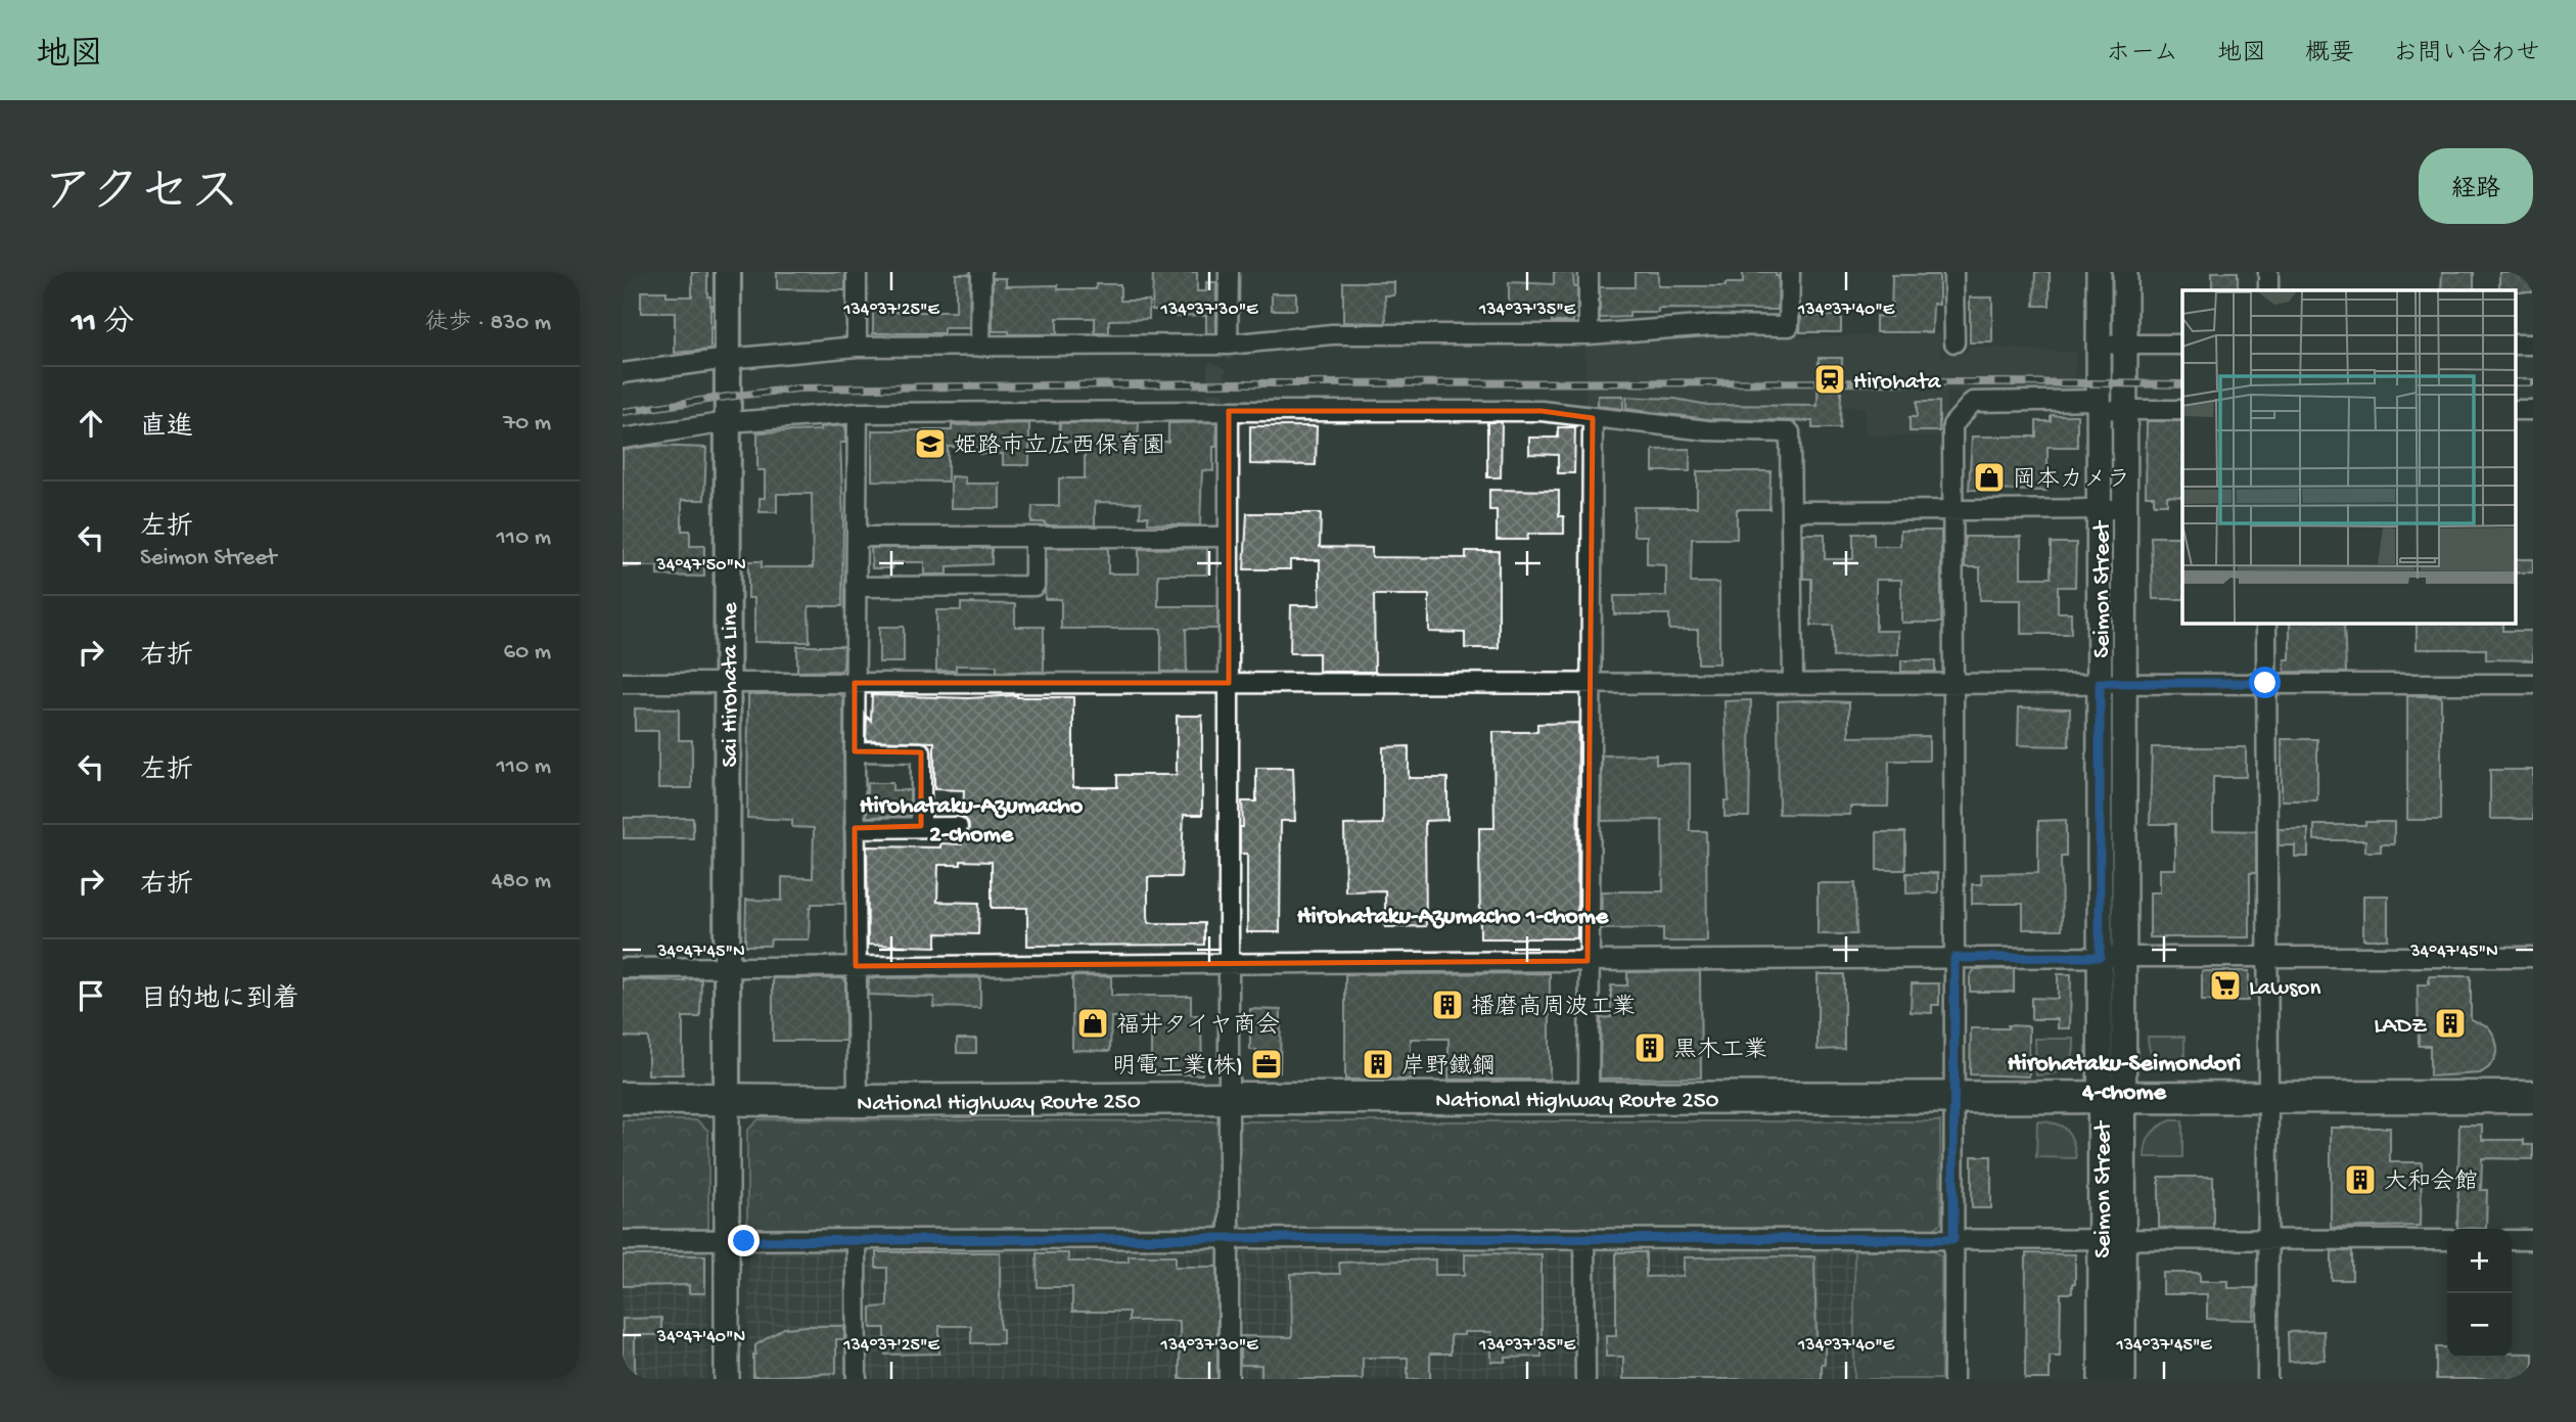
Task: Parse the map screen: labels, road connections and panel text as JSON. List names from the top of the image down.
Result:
{
  "streets": {
    "highway": ["National Highway Route 250"],
    "main road": ["Sai Hirohata Line"],
    "street": ["Seimon Street"]
  },
  "crossings": [
    ["Seimon Street", "National Highway Route 250"],
    ["Sai Hirohata Line", "National Highway Route 250"]
  ],
  "districts": ["Hirohataku-Azumacho 2-chome", "Hirohataku-Azumacho 1-chome", "Hirohataku-Seimondori 4-chome"],
  "places": {
    "station": ["Hirohata"],
    "school or university": ["姫路市立広西保育園"],
    "shop": ["岡本カメラ", "福井タイヤ商会"],
    "supermarket": ["Lawson"],
    "building": [
      "播磨高周波工業",
      "LADZ",
      "黒木工業",
      "岸野鐵鋼",
      "大和会館"
    ],
    "office": ["明電工業(株)"]
  },
  "page": {
    "header": "地図",
    "nav": [
      "ホーム",
      "地図",
      "概要",
      "お問い合わせ"
    ],
    "title": "アクセス",
    "buttons": "経路",
    "heading": ["11 分", "徒歩 · 830 m"],
    "list": [
      ["直進", "70 m"],
      ["左折", "Seimon Street", "110 m"],
      ["右折", "60 m"],
      ["左折", "110 m"],
      ["右折", "480 m"],
      "目的地に到着"
    ],
    "map_buttons": ["+", "−"]
  },
  "coordinates": [
    "134°37'25\"E",
    "134°37'30\"E",
    "134°37'35\"E",
    "134°37'40\"E",
    "34°47'50\"N",
    "34°47'45\"N",
    "34°47'40\"N",
    "134°37'45\"E"
  ]
}
